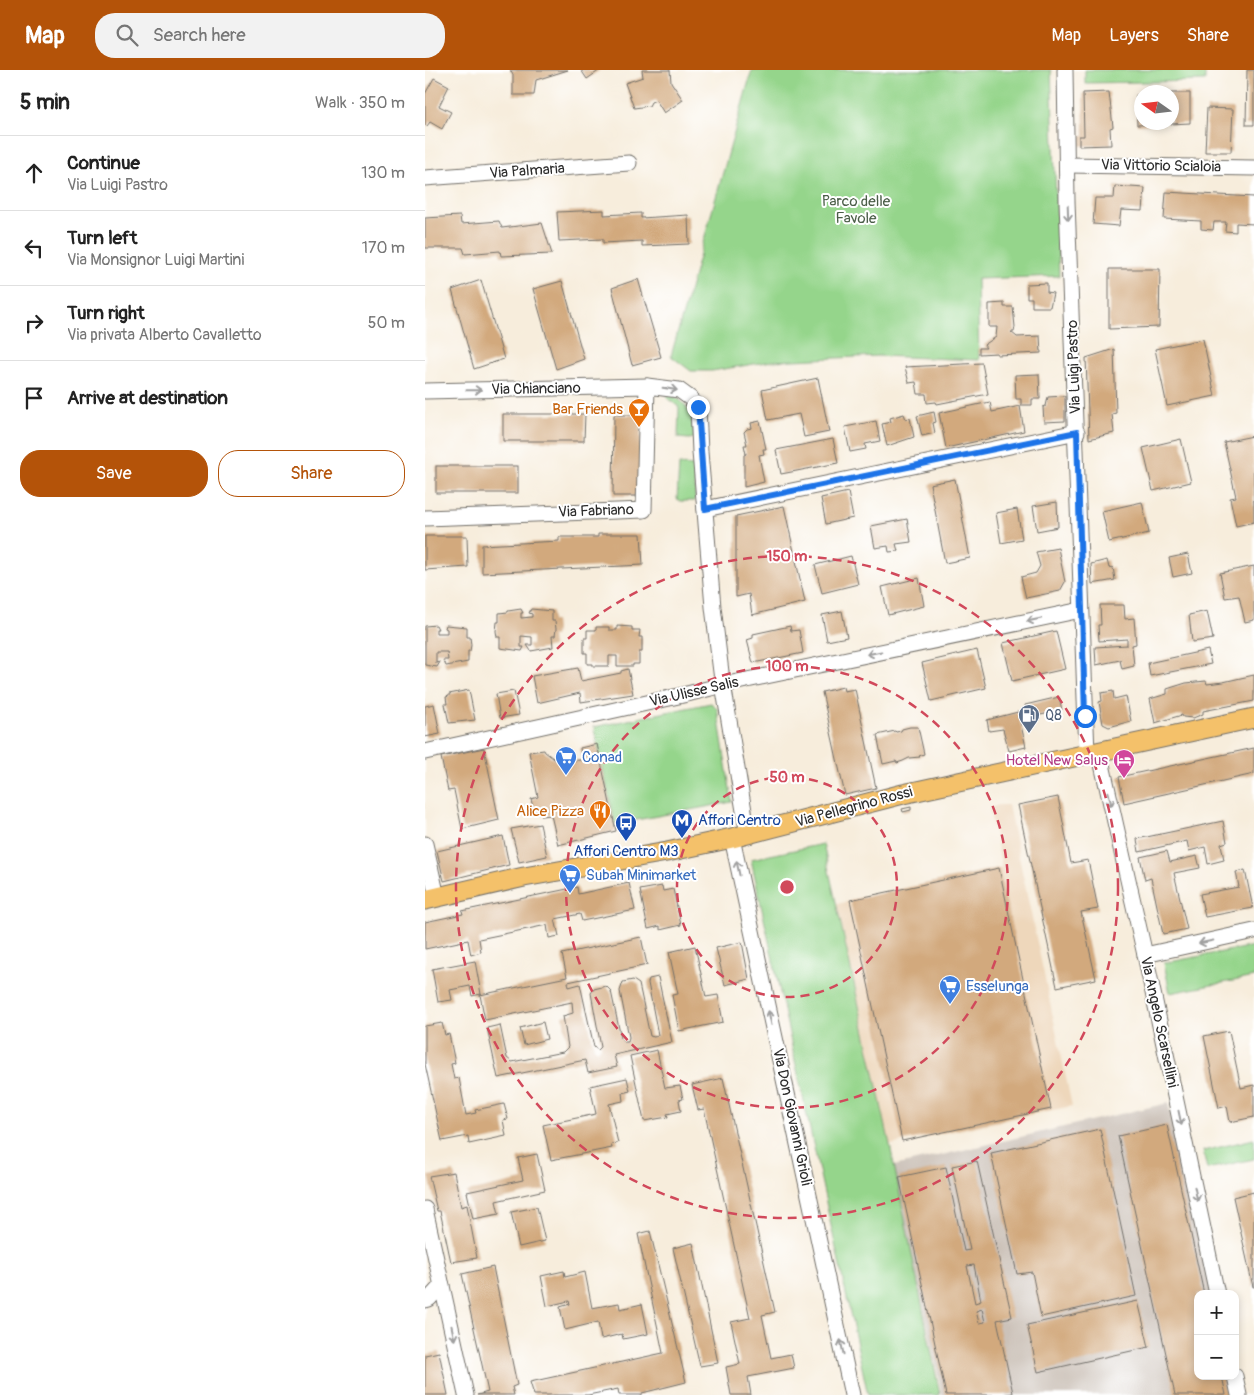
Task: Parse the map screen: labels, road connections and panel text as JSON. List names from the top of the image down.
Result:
{
  "streets": {
    "main road": ["Via Pellegrino Rossi"],
    "street": [
      "Via Vittorio Scialoia",
      "Via Palmaria",
      "Via Luigi Pastro",
      "Via Chianciano",
      "Via Fabriano",
      "Via Ulisse Salis",
      "Via Angelo Scarsellini",
      "Via Don Giovanni Grioli"
    ]
  },
  "crossings": [
    ["Via Vittorio Scialoia", "Via Luigi Pastro"],
    ["Via Luigi Pastro", "Via Ulisse Salis"],
    ["Via Luigi Pastro", "Via Pellegrino Rossi"],
    ["Via Luigi Pastro", "Via Angelo Scarsellini"],
    ["Via Chianciano", "Via Fabriano"],
    ["Via Chianciano", "Via Don Giovanni Grioli"],
    ["Via Ulisse Salis", "Via Don Giovanni Grioli"],
    ["Via Pellegrino Rossi", "Via Angelo Scarsellini"],
    ["Via Pellegrino Rossi", "Via Don Giovanni Grioli"]
  ],
  "one_way": [
    "Via Luigi Pastro",
    "Via Ulisse Salis",
    "Via Angelo Scarsellini",
    "Via Don Giovanni Grioli"
  ],
  "parks": ["Parco delle Favole"],
  "places": {
    "bar": ["Bar Friends"],
    "fuel station": ["Q8"],
    "supermarket": ["Conad", "Subah Minimarket", "Esselunga"],
    "hotel": ["Hotel New Salus"],
    "restaurant": ["Alice Pizza"],
    "metro station": ["Affori Centro"],
    "bus stop": ["Affori Centro M3"]
  },
  "north": "left",
  "page": {
    "header": "Map",
    "search": "Search here",
    "nav": ["Map", "Layers", "Share"],
    "heading": ["5 min", "Walk · 350 m"],
    "list": [
      ["Continue", "Via Luigi Pastro", "130 m"],
      ["Turn left", "Via Monsignor Luigi Martini", "170 m"],
      ["Turn right", "Via privata Alberto Cavalletto", "50 m"],
      "Arrive at destination"
    ],
    "buttons": ["Save", "Share"],
    "map_buttons": ["+", "−"]
  },
  "rings": ["150 m", "100 m", "50 m"]
}
